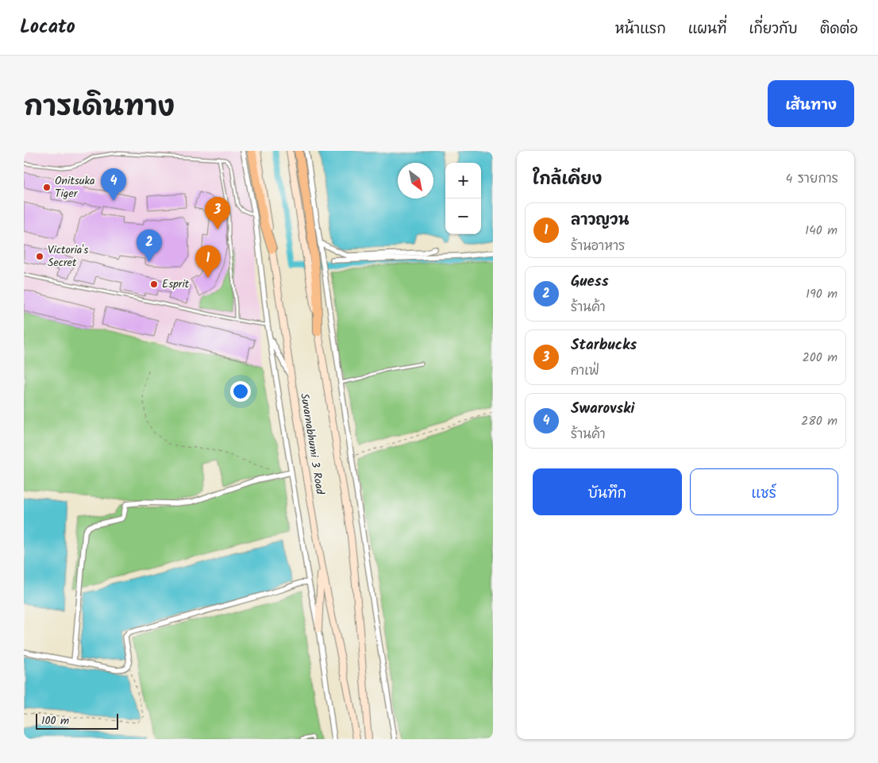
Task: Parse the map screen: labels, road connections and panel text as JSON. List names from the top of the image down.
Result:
{
  "streets": {
    "main road": ["Suvarnabhumi 3 Road"]
  },
  "places": ["Onitsuka Tiger", "Victoria's Secret", "Esprit"],
  "scale_bar": "100 m",
  "north": "bottom right",
  "page": {
    "header": "Locato",
    "nav": [
      "หน้าแรก",
      "แผนที่",
      "เกี่ยวกับ",
      "ติดต่อ"
    ],
    "title": "การเดินทาง",
    "buttons": [
      "เส้นทาง",
      ["บันทึก", "แชร์"]
    ],
    "heading": ["ใกล้เคียง", "4 รายการ"],
    "map_buttons": ["+", "−"],
    "pins": [
      "4",
      "3",
      "2",
      "1"
    ],
    "list": [
      {
        "mark": "1",
        "name": "ลาวญวน",
        "note": "ร้านอาหาร",
        "value": "140 m"
      },
      {
        "mark": "2",
        "name": "Guess",
        "note": "ร้านค้า",
        "value": "190 m"
      },
      {
        "mark": "3",
        "name": "Starbucks",
        "note": "คาเฟ่",
        "value": "200 m"
      },
      {
        "mark": "4",
        "name": "Swarovski",
        "note": "ร้านค้า",
        "value": "280 m"
      }
    ],
    "scale": "100 m"
  }
}
